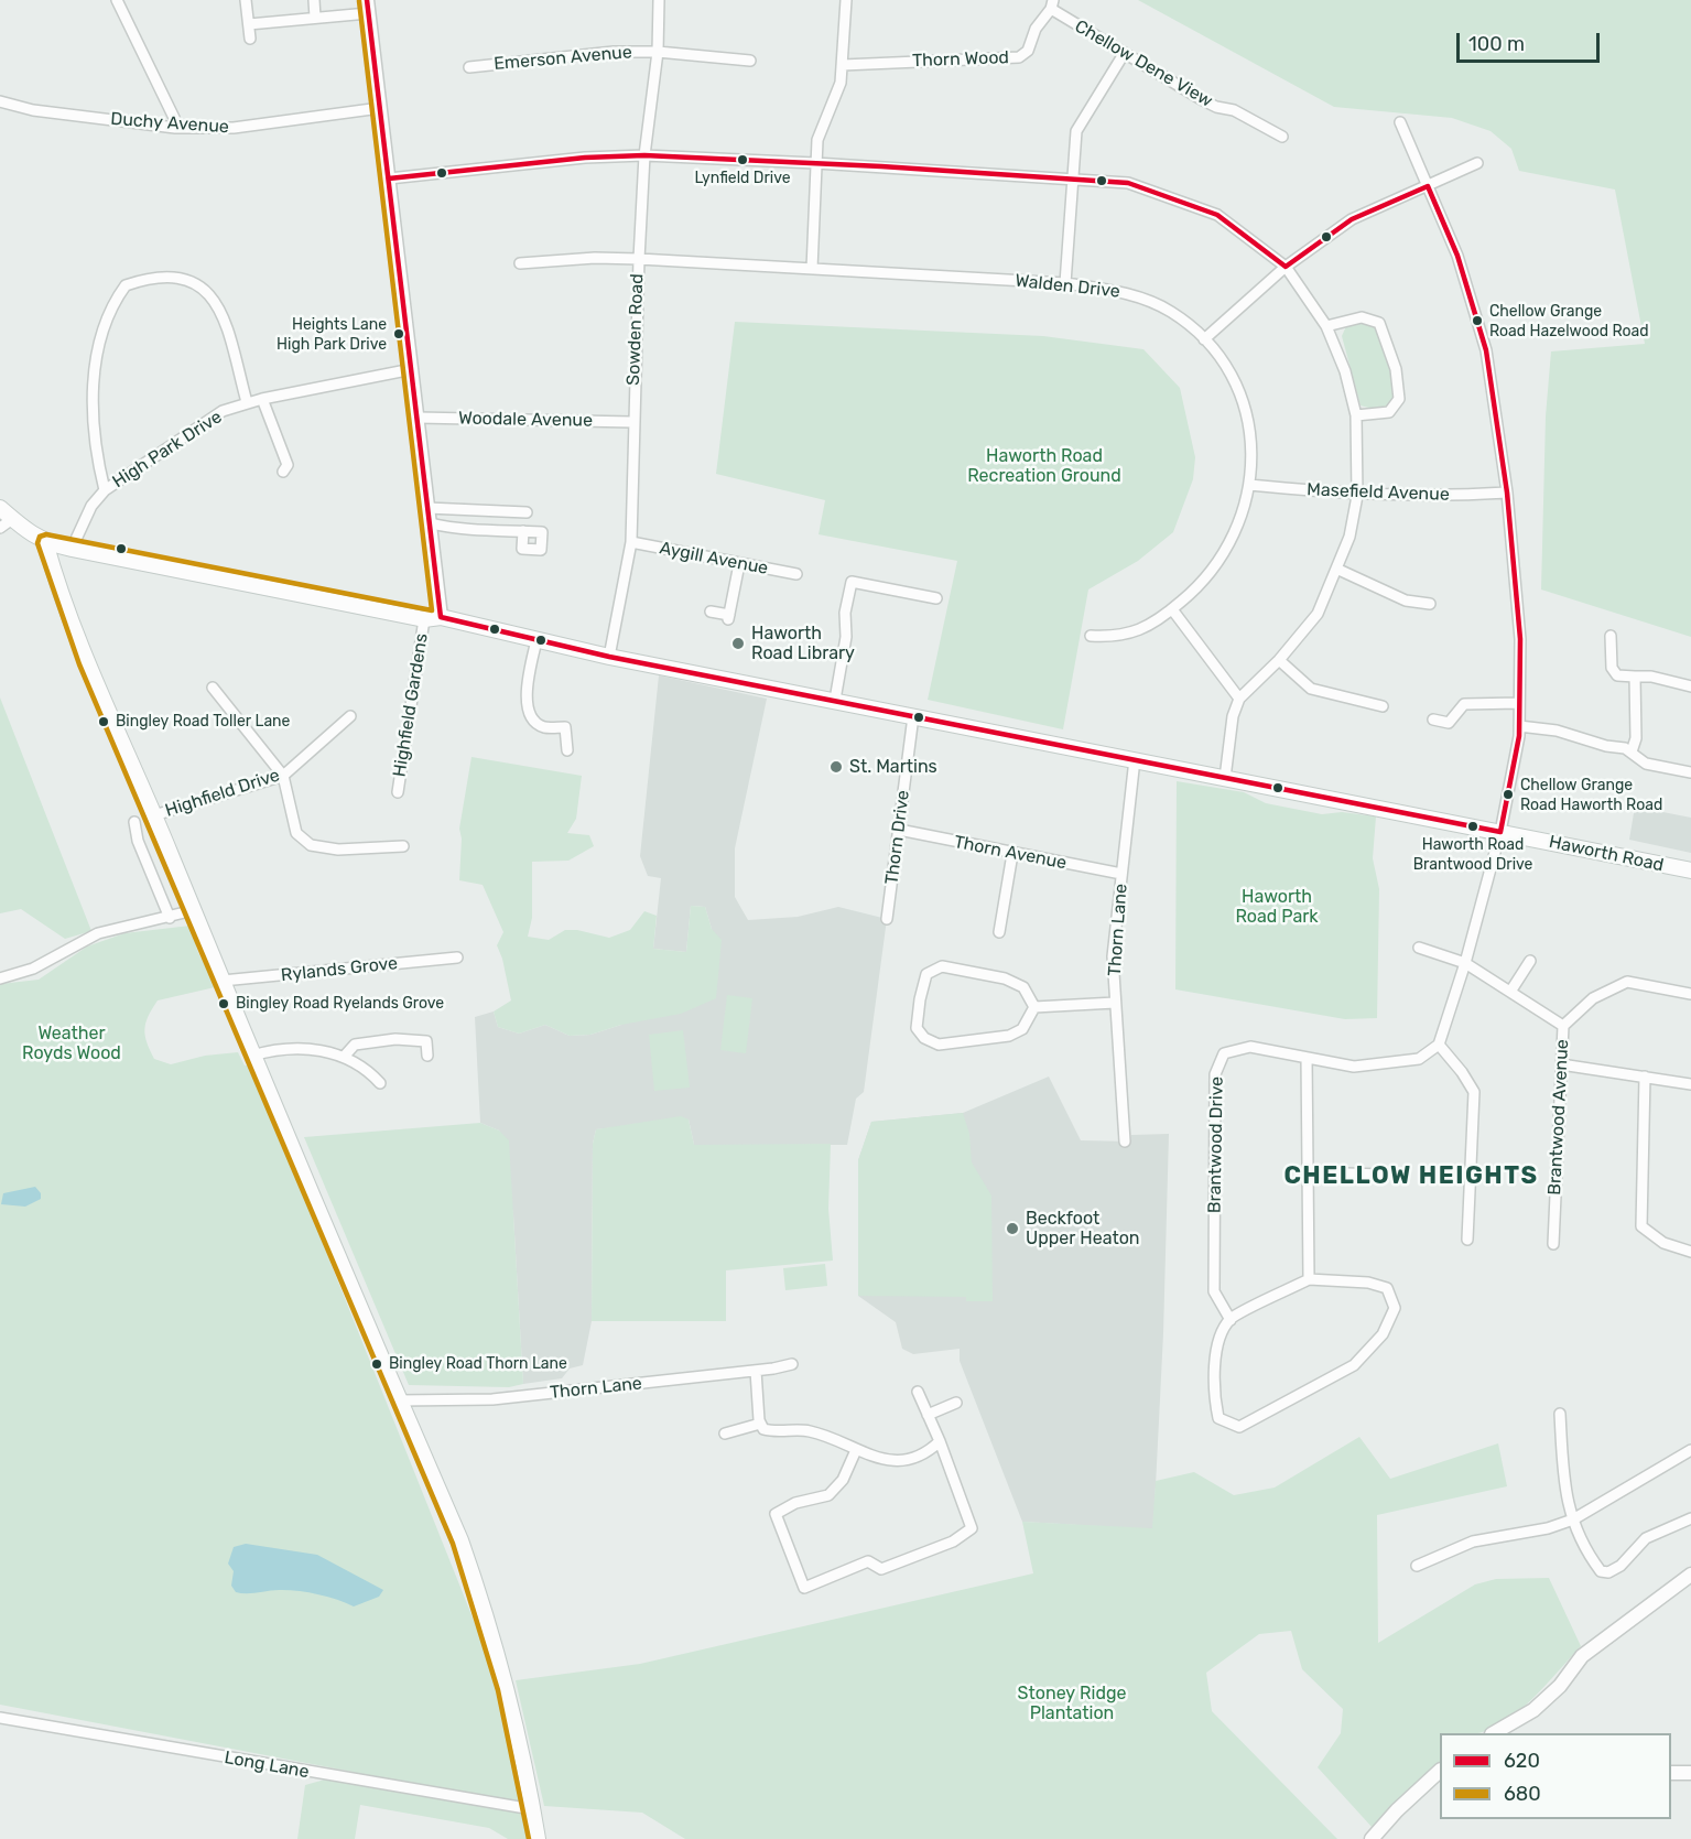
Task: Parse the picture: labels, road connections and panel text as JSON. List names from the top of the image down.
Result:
{
  "streets": {
    "main road": ["Haworth Road"],
    "street": [
      "Emerson Avenue",
      "Thorn Wood",
      "Chellow Dene View",
      "Duchy Avenue",
      "Walden Drive",
      "Sowden Road",
      "Woodale Avenue",
      "High Park Drive",
      "Masefield Avenue",
      "Aygill Avenue",
      "Highfield Gardens",
      "Highfield Drive",
      "Thorn Drive",
      "Thorn Avenue",
      "Thorn Lane",
      "Rylands Grove",
      "Brantwood Avenue",
      "Brantwood Drive",
      "Long Lane"
    ]
  },
  "crossings": [
    ["Emerson Avenue", "Sowden Road"],
    ["Thorn Wood", "Chellow Dene View"],
    ["Walden Drive", "Sowden Road"],
    ["Walden Drive", "Masefield Avenue"],
    ["Sowden Road", "Woodale Avenue"],
    ["Sowden Road", "Aygill Avenue"],
    ["Sowden Road", "Haworth Road"],
    ["High Park Drive", "Haworth Road"],
    ["Highfield Gardens", "Haworth Road"],
    ["Thorn Drive", "Thorn Avenue"],
    ["Thorn Drive", "Haworth Road"],
    ["Thorn Avenue", "Thorn Lane"],
    ["Haworth Road", "Thorn Lane"]
  ],
  "districts": ["CHELLOW HEIGHTS"],
  "parks": [
    "Haworth Road Recreation Ground",
    "Haworth Road Park",
    "Weather Royds Wood",
    "Stoney Ridge Plantation"
  ],
  "places": [
    "Lynfield Drive",
    "Chellow Grange Road Hazelwood Road",
    "Heights Lane High Park Drive",
    "Haworth Road Library",
    "Bingley Road Toller Lane",
    "St. Martins",
    "Chellow Grange Road Haworth Road",
    "Haworth Road Brantwood Drive",
    "Bingley Road Ryelands Grove",
    "Beckfoot Upper Heaton",
    "Bingley Road Thorn Lane"
  ],
  "lines": ["transit line 620", "transit line 680"],
  "legend": ["620", "680"],
  "scale_bar": "100 m"
}
